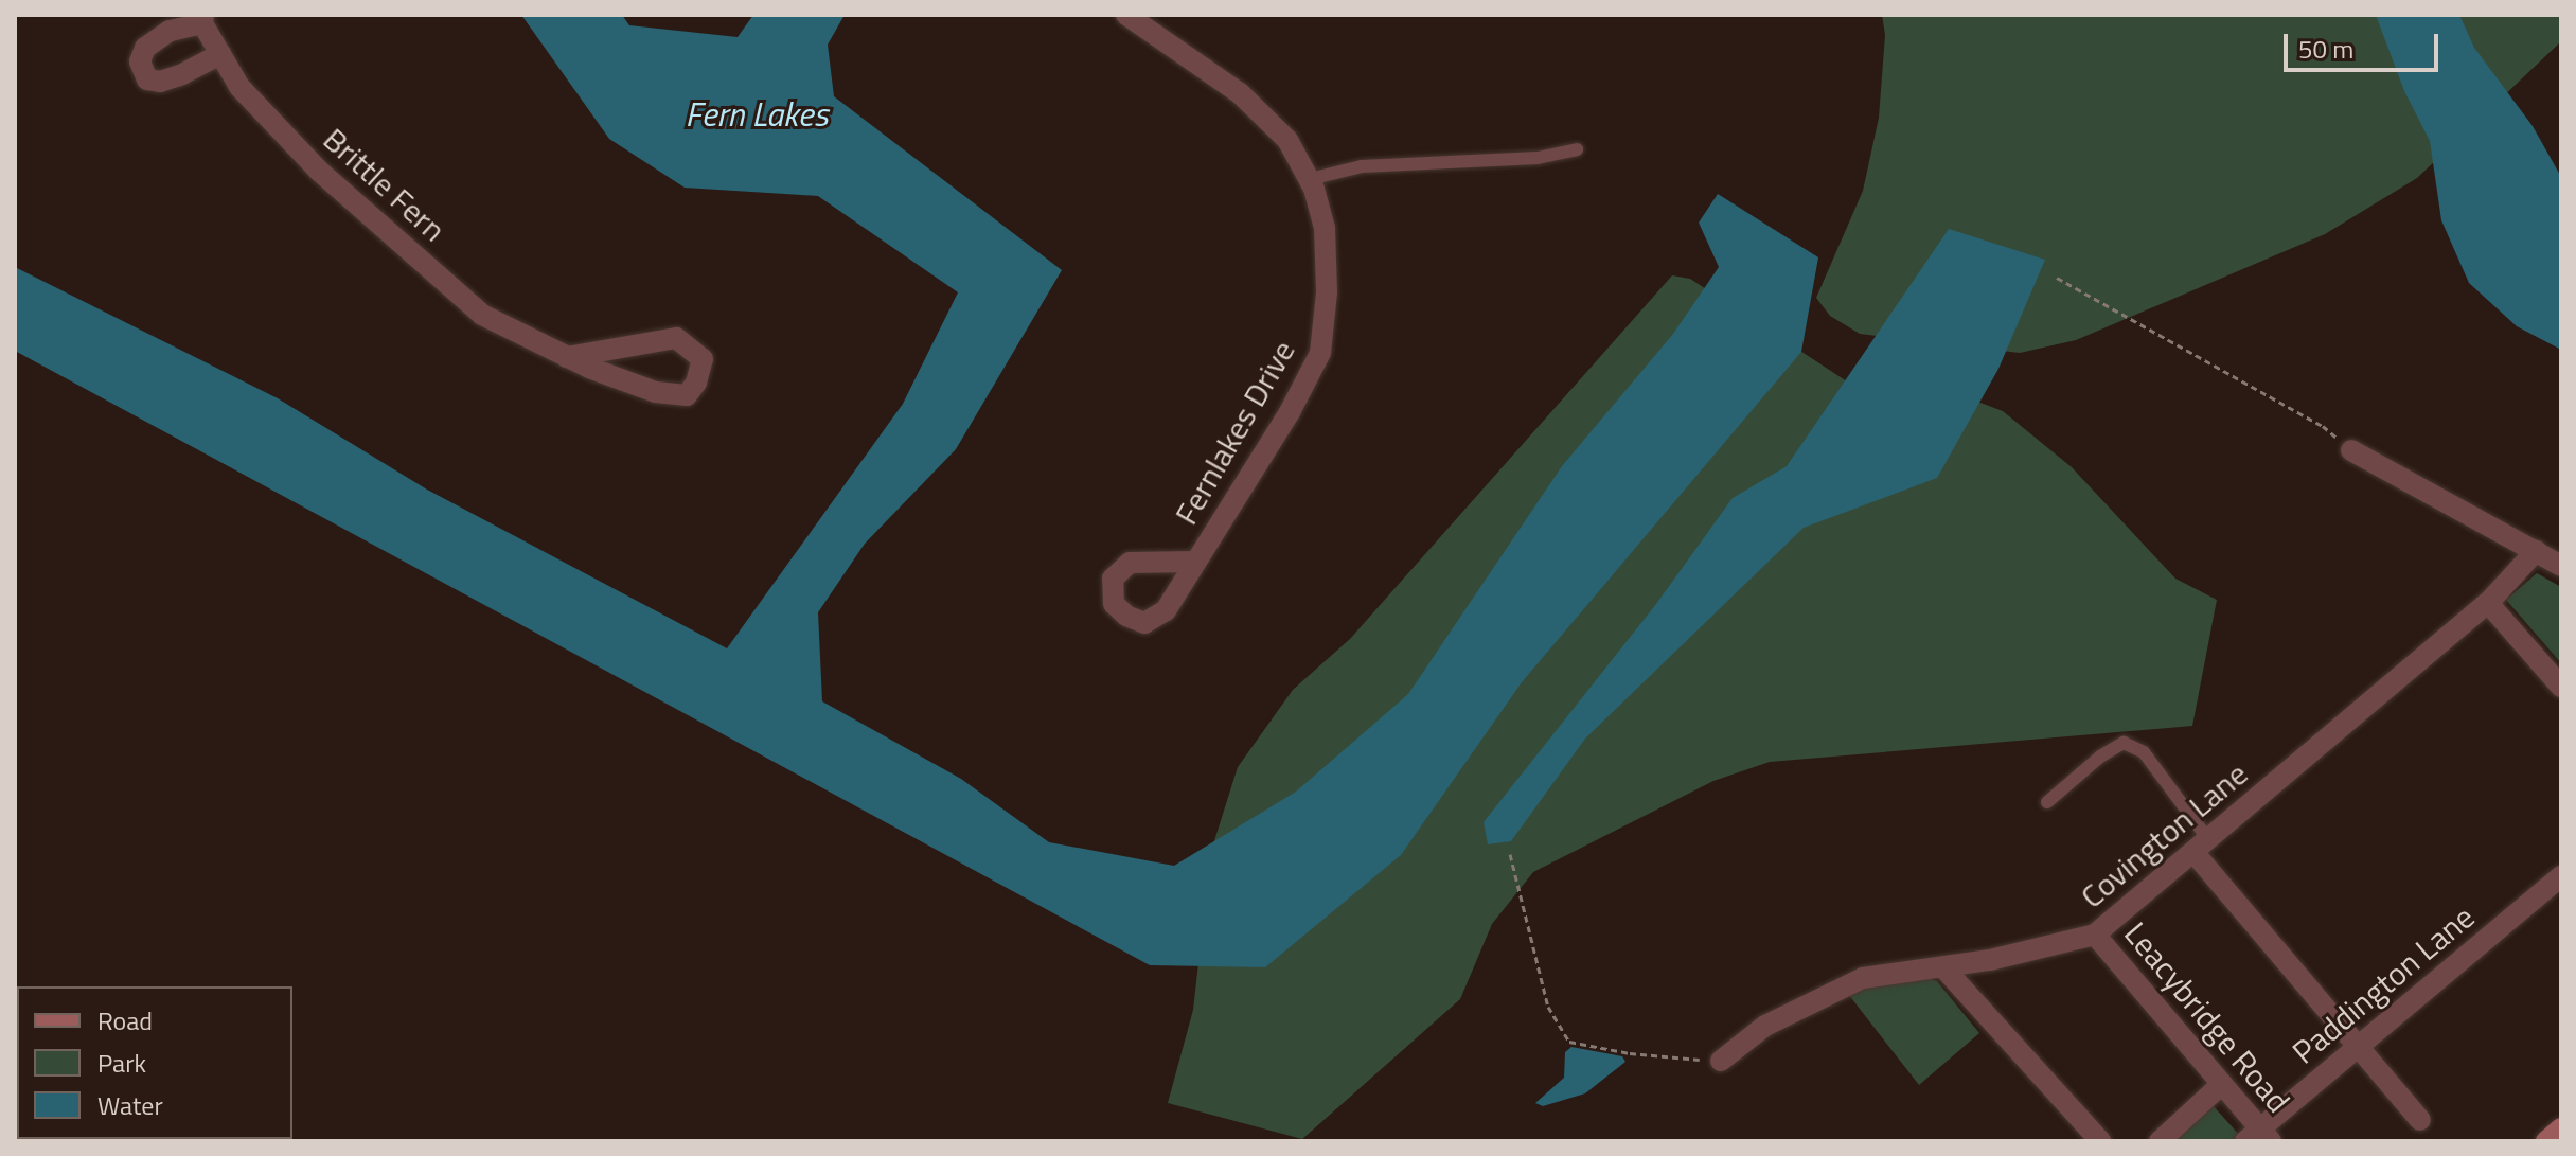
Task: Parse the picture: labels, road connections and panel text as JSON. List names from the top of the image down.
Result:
{
  "streets": {
    "street": [
      "Brittle Fern",
      "Fernlakes Drive",
      "Covington Lane",
      "Paddington Lane",
      "Leacybridge Road"
    ]
  },
  "crossings": [
    ["Covington Lane", "Leacybridge Road"],
    ["Paddington Lane", "Leacybridge Road"]
  ],
  "water": ["Fern Lakes"],
  "legend": ["Road", "Park", "Water"],
  "scale_bar": "50 m"
}
